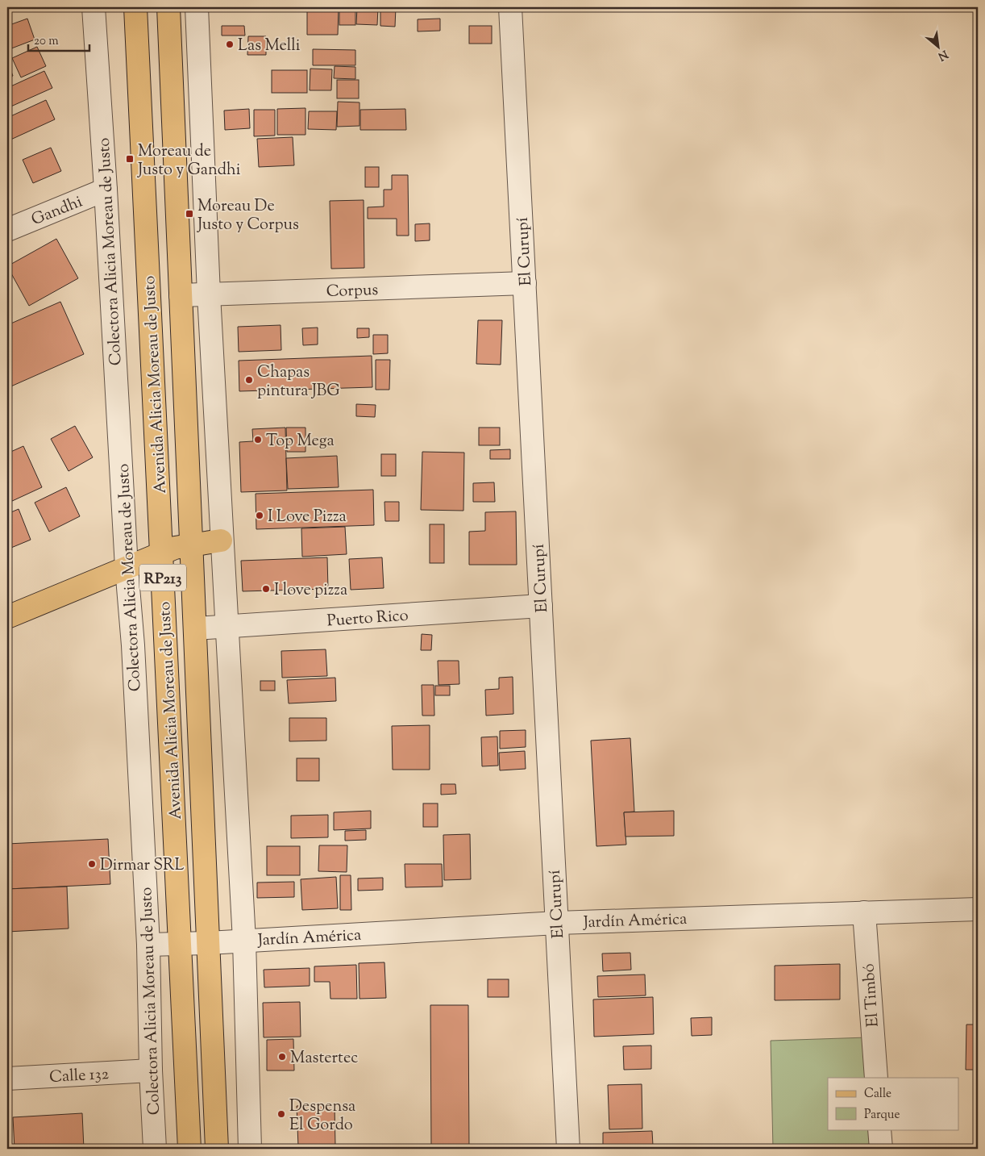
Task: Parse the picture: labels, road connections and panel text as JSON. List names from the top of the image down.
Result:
{
  "streets": {
    "main road": ["Avenida Alicia Moreau de Justo", "RP213"],
    "street": [
      "Gandhi",
      "Colectora Alicia Moreau de Justo",
      "El Curupí",
      "Corpus",
      "Puerto Rico",
      "Jardín América",
      "El Timbó",
      "Calle 132"
    ]
  },
  "crossings": [
    ["Gandhi", "Colectora Alicia Moreau de Justo"],
    ["Colectora Alicia Moreau de Justo", "Jardín América"],
    ["Colectora Alicia Moreau de Justo", "Calle 132"],
    ["El Curupí", "Corpus"],
    ["El Curupí", "Puerto Rico"],
    ["El Curupí", "Jardín América"],
    ["Corpus", "Avenida Alicia Moreau de Justo"],
    ["Avenida Alicia Moreau de Justo", "Puerto Rico"],
    ["Avenida Alicia Moreau de Justo", "Jardín América"],
    ["Jardín América", "El Timbó"]
  ],
  "places": {
    "other": [
      "Las Melli",
      "Chapas pintura JBG",
      "Top Mega",
      "I Love Pizza",
      "I love pizza",
      "Dirmar SRL",
      "Mastertec",
      "Despensa El Gordo"
    ],
    "transit": ["Moreau de Justo y Gandhi", "Moreau De Justo y Corpus"]
  },
  "legend": ["Calle", "Parque"],
  "scale_bar": "20 m",
  "north": "bottom right"
}
